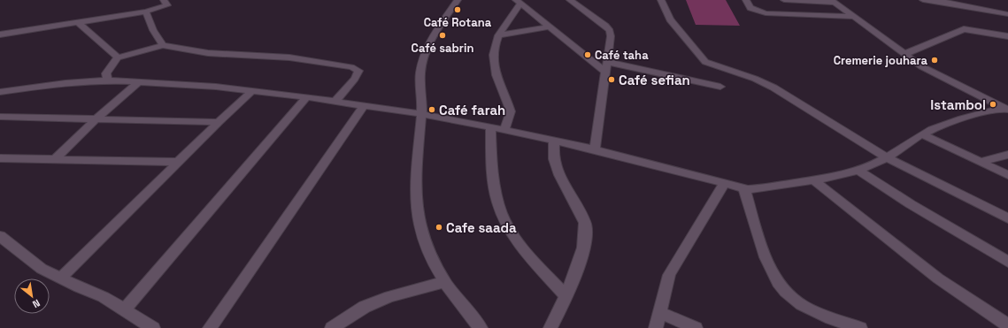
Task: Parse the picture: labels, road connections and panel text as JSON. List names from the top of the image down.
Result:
{
  "places": [
    "Café Rotana",
    "Café sabrin",
    "Café taha",
    "Cremerie jouhara",
    "Café sefian",
    "Istambol",
    "Café farah",
    "Cafe saada"
  ],
  "north": "bottom right"
}
